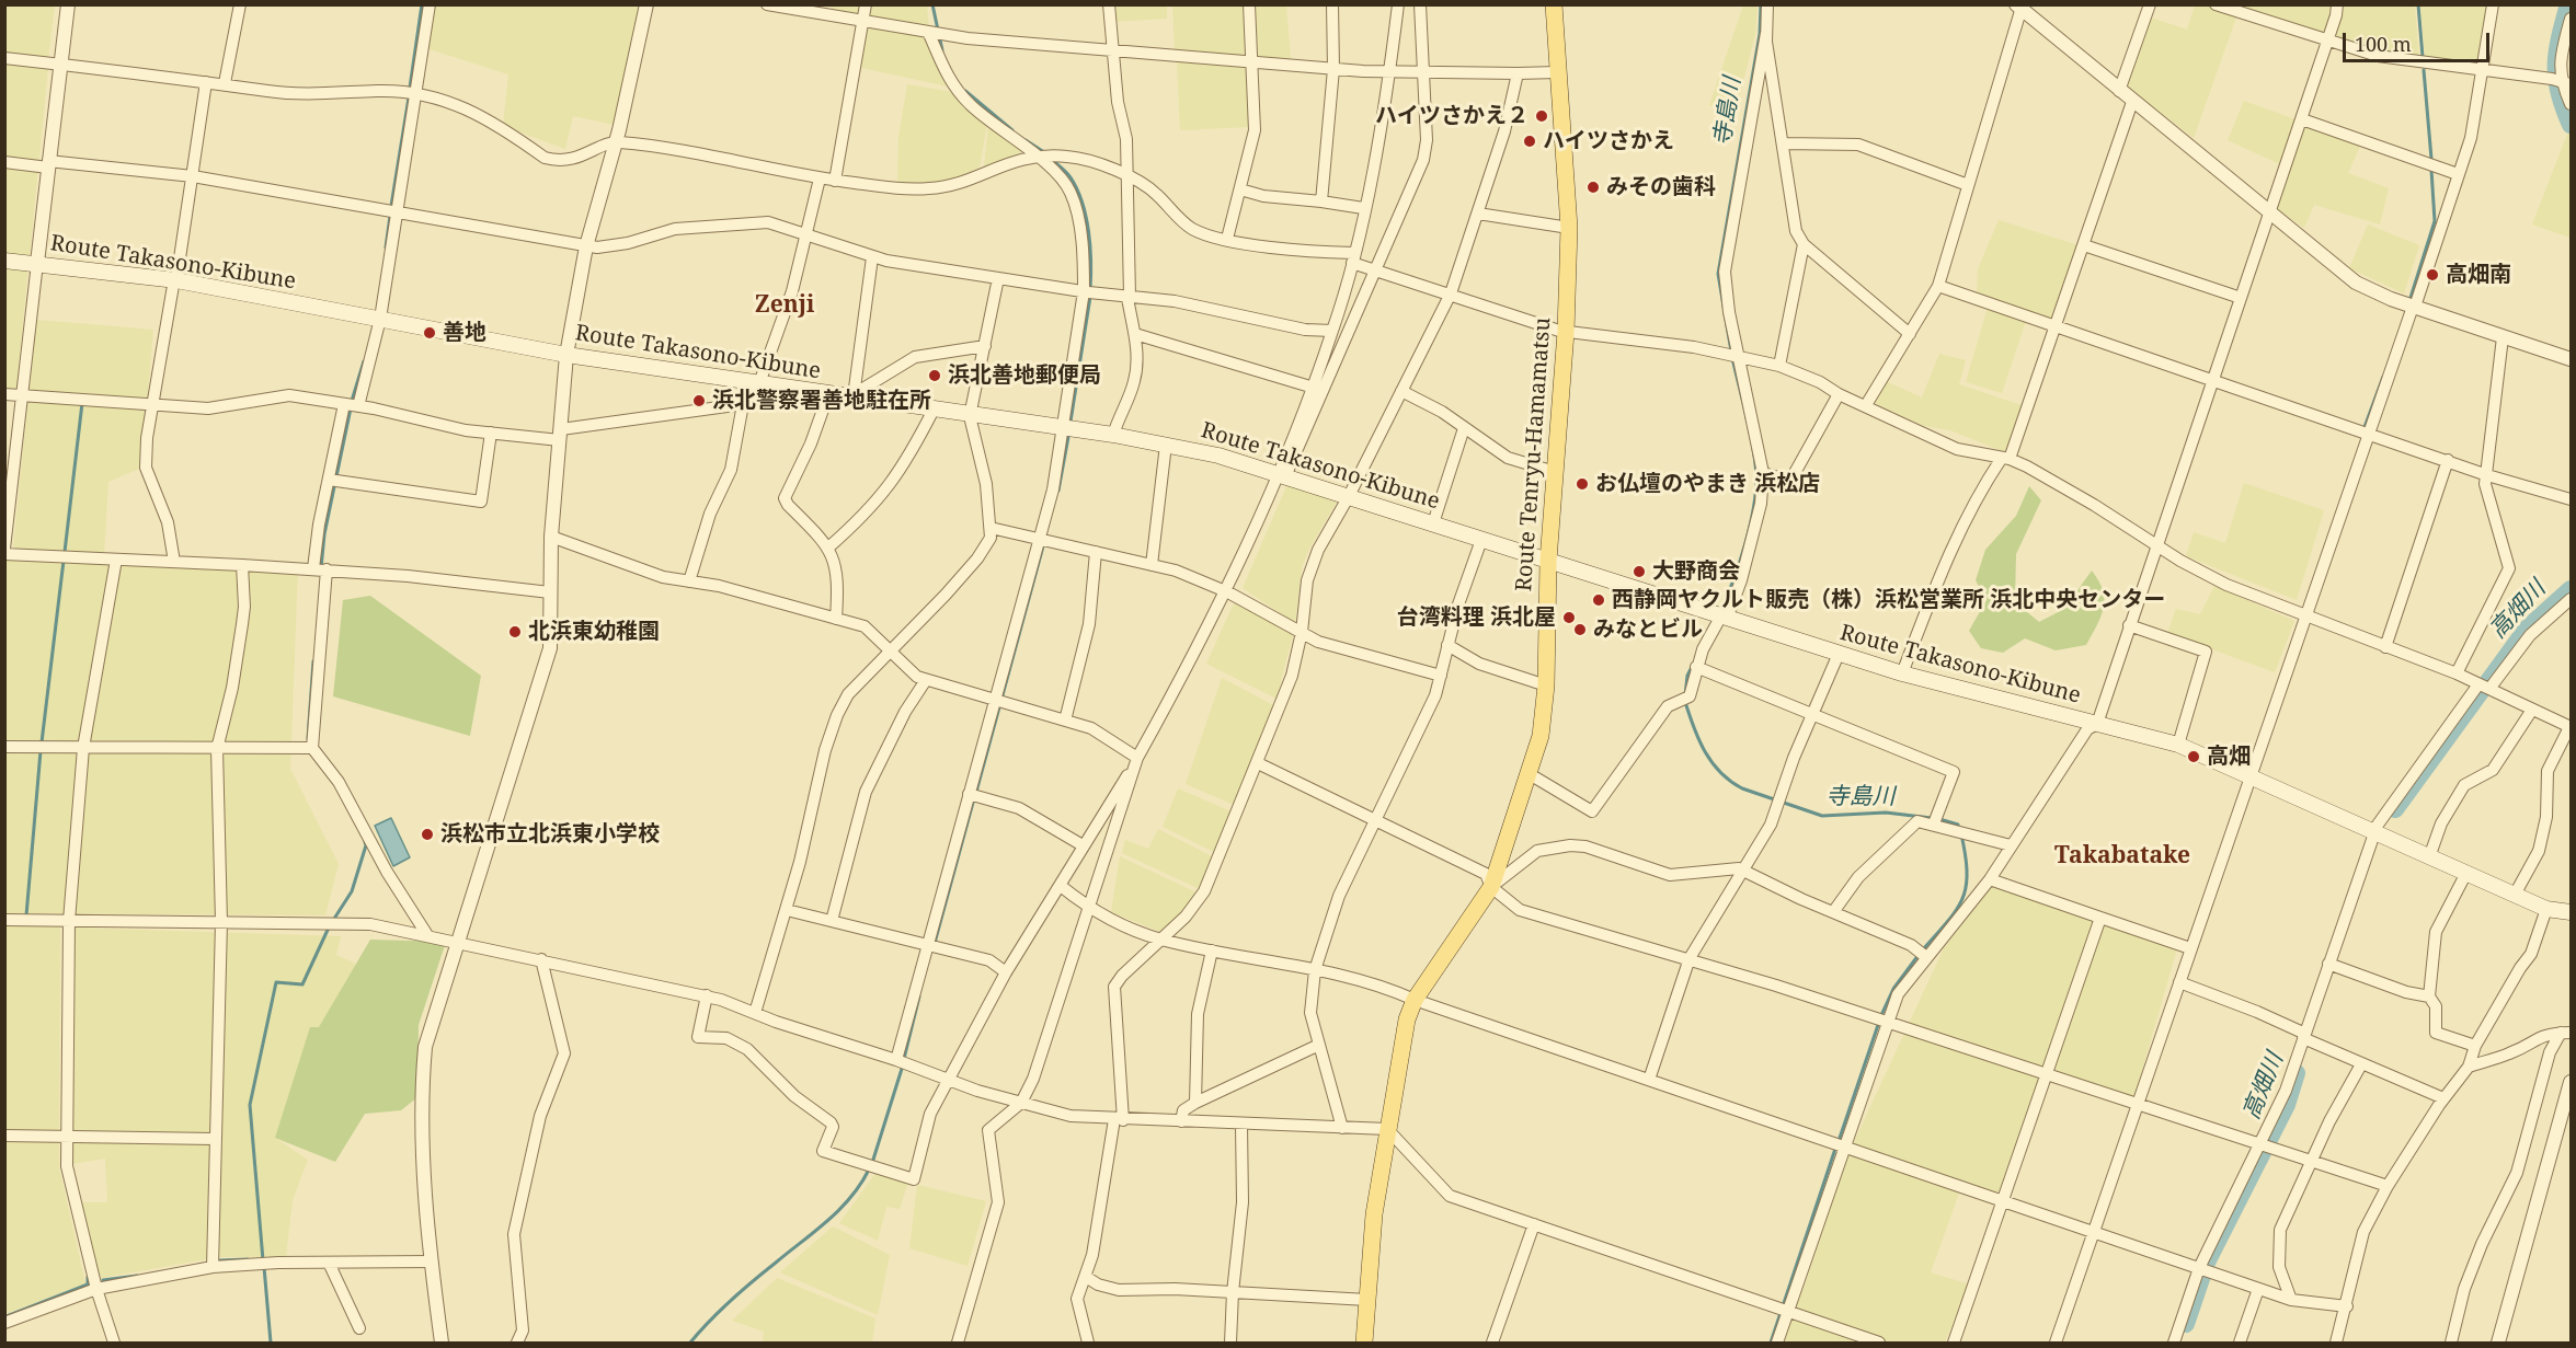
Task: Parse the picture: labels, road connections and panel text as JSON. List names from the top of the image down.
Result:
{
  "streets": {
    "main road": ["Route Takasono-Kibune", "Route Tenryu-Hamamatsu"]
  },
  "crossings": [
    ["Route Takasono-Kibune", "Route Tenryu-Hamamatsu"]
  ],
  "districts": ["Zenji", "Takabatake"],
  "water": ["寺島川", "高畑川"],
  "places": [
    "ハイツさかえ２",
    "ハイツさかえ",
    "みその歯科",
    "高畑南",
    "善地",
    "浜北善地郵便局",
    "浜北警察署善地駐在所",
    "お仏壇のやまき 浜松店",
    "大野商会",
    "西静岡ヤクルト販売（株）浜松営業所 浜北中央センター",
    "台湾料理 浜北屋",
    "みなとビル",
    "北浜東幼稚園",
    "高畑",
    "浜松市立北浜東小学校"
  ],
  "scale_bar": "100 m"
}
